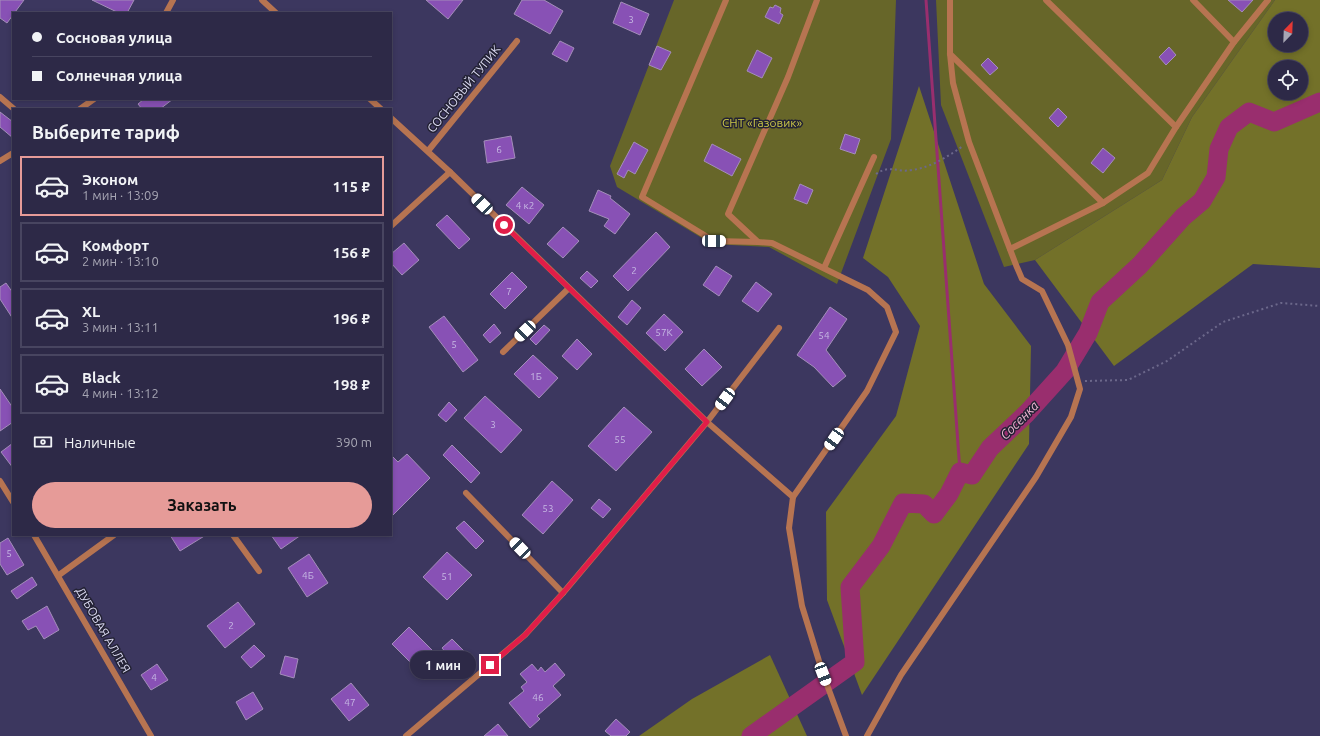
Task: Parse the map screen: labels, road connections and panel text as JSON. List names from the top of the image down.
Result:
{
  "streets": {
    "lane": ["СОСНОВЫЙ ТУПИК", "ДУБОВАЯ АЛЛЕЯ"]
  },
  "water": ["Сосенка"],
  "parks": ["СНТ «Газовик»"],
  "house_numbers": [
    "3",
    "6",
    "4 к2",
    "2",
    "7",
    "57К",
    "54",
    "5",
    "1Б",
    "3",
    "55",
    "53",
    "5",
    "4Б",
    "51",
    "2",
    "4",
    "46",
    "47"
  ],
  "north": "top right",
  "page": {
    "banner": ["Сосновая улица", "Солнечная улица"],
    "heading": "Выберите тариф",
    "list": [
      {
        "name": "Эконом",
        "note": "1 мин · 13:09",
        "value": "115 ₽"
      },
      {
        "name": "Комфорт",
        "note": "2 мин · 13:10",
        "value": "156 ₽"
      },
      {
        "name": "XL",
        "note": "3 мин · 13:11",
        "value": "196 ₽"
      },
      {
        "name": "Black",
        "note": "4 мин · 13:12",
        "value": "198 ₽"
      }
    ],
    "pay": ["Наличные", "390 m"],
    "buttons": "Заказать",
    "bubble": "1 мин"
  }
}
